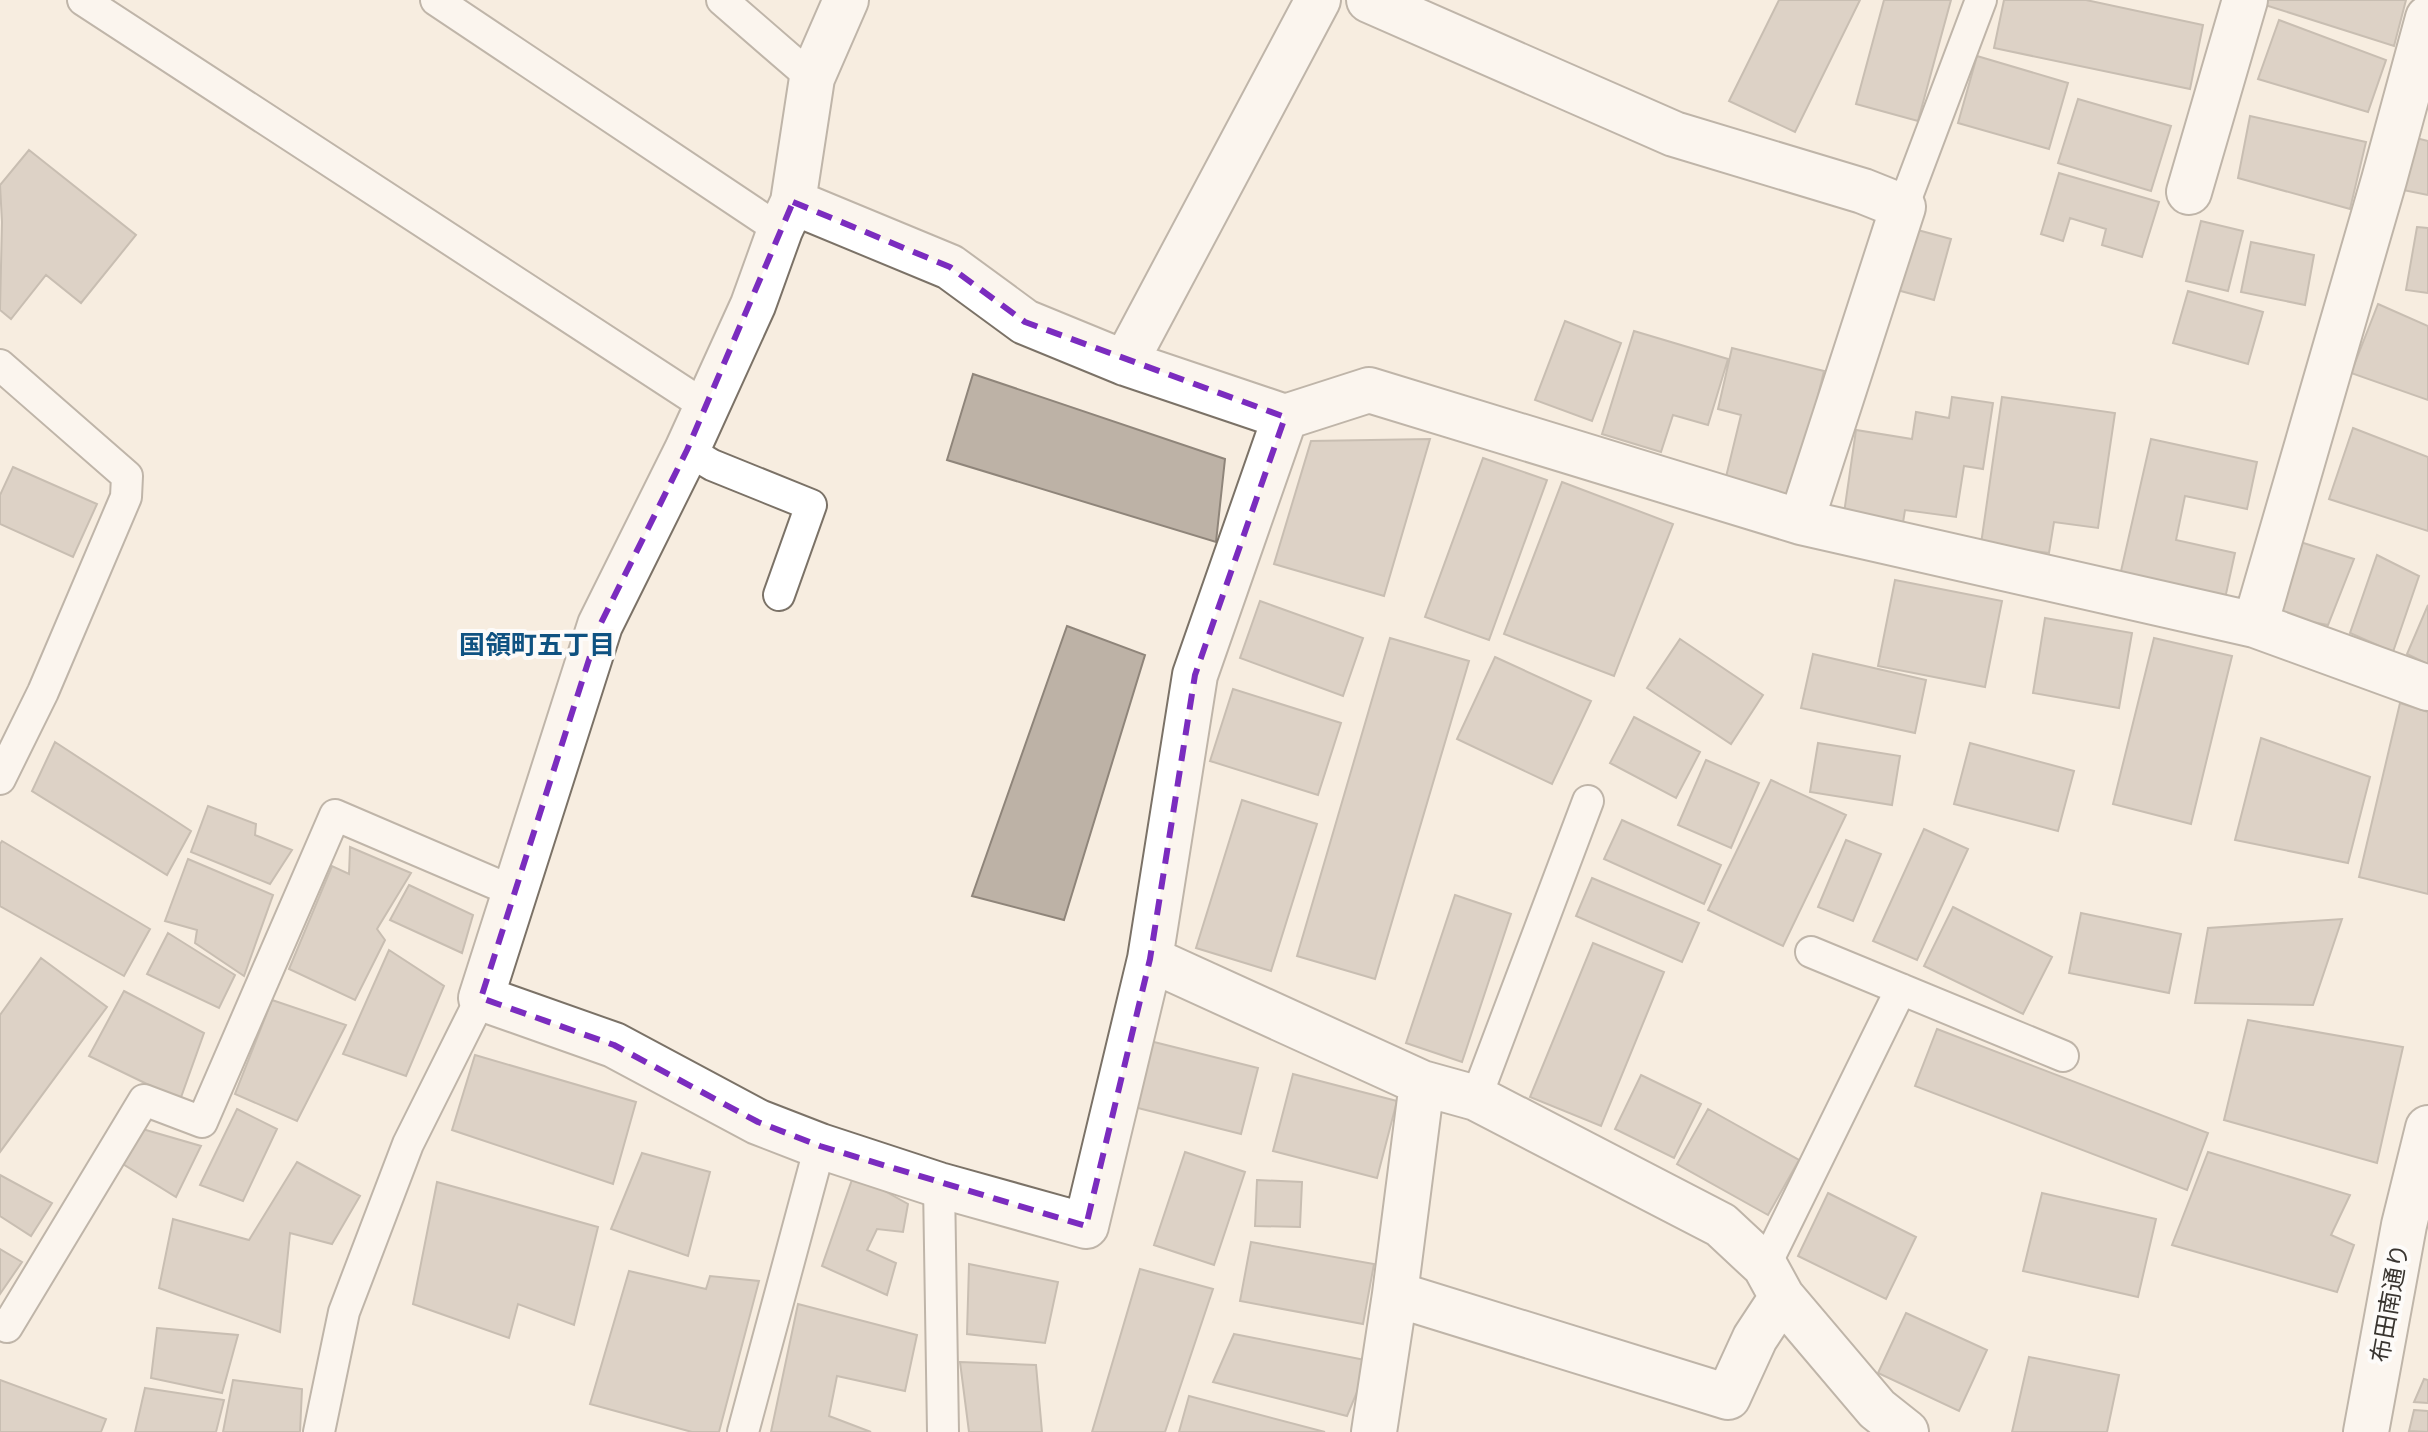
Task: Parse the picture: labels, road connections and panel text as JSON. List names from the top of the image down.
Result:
{
  "streets": {
    "street": ["布田南通り"]
  },
  "districts": ["国領町五丁目"]
}
